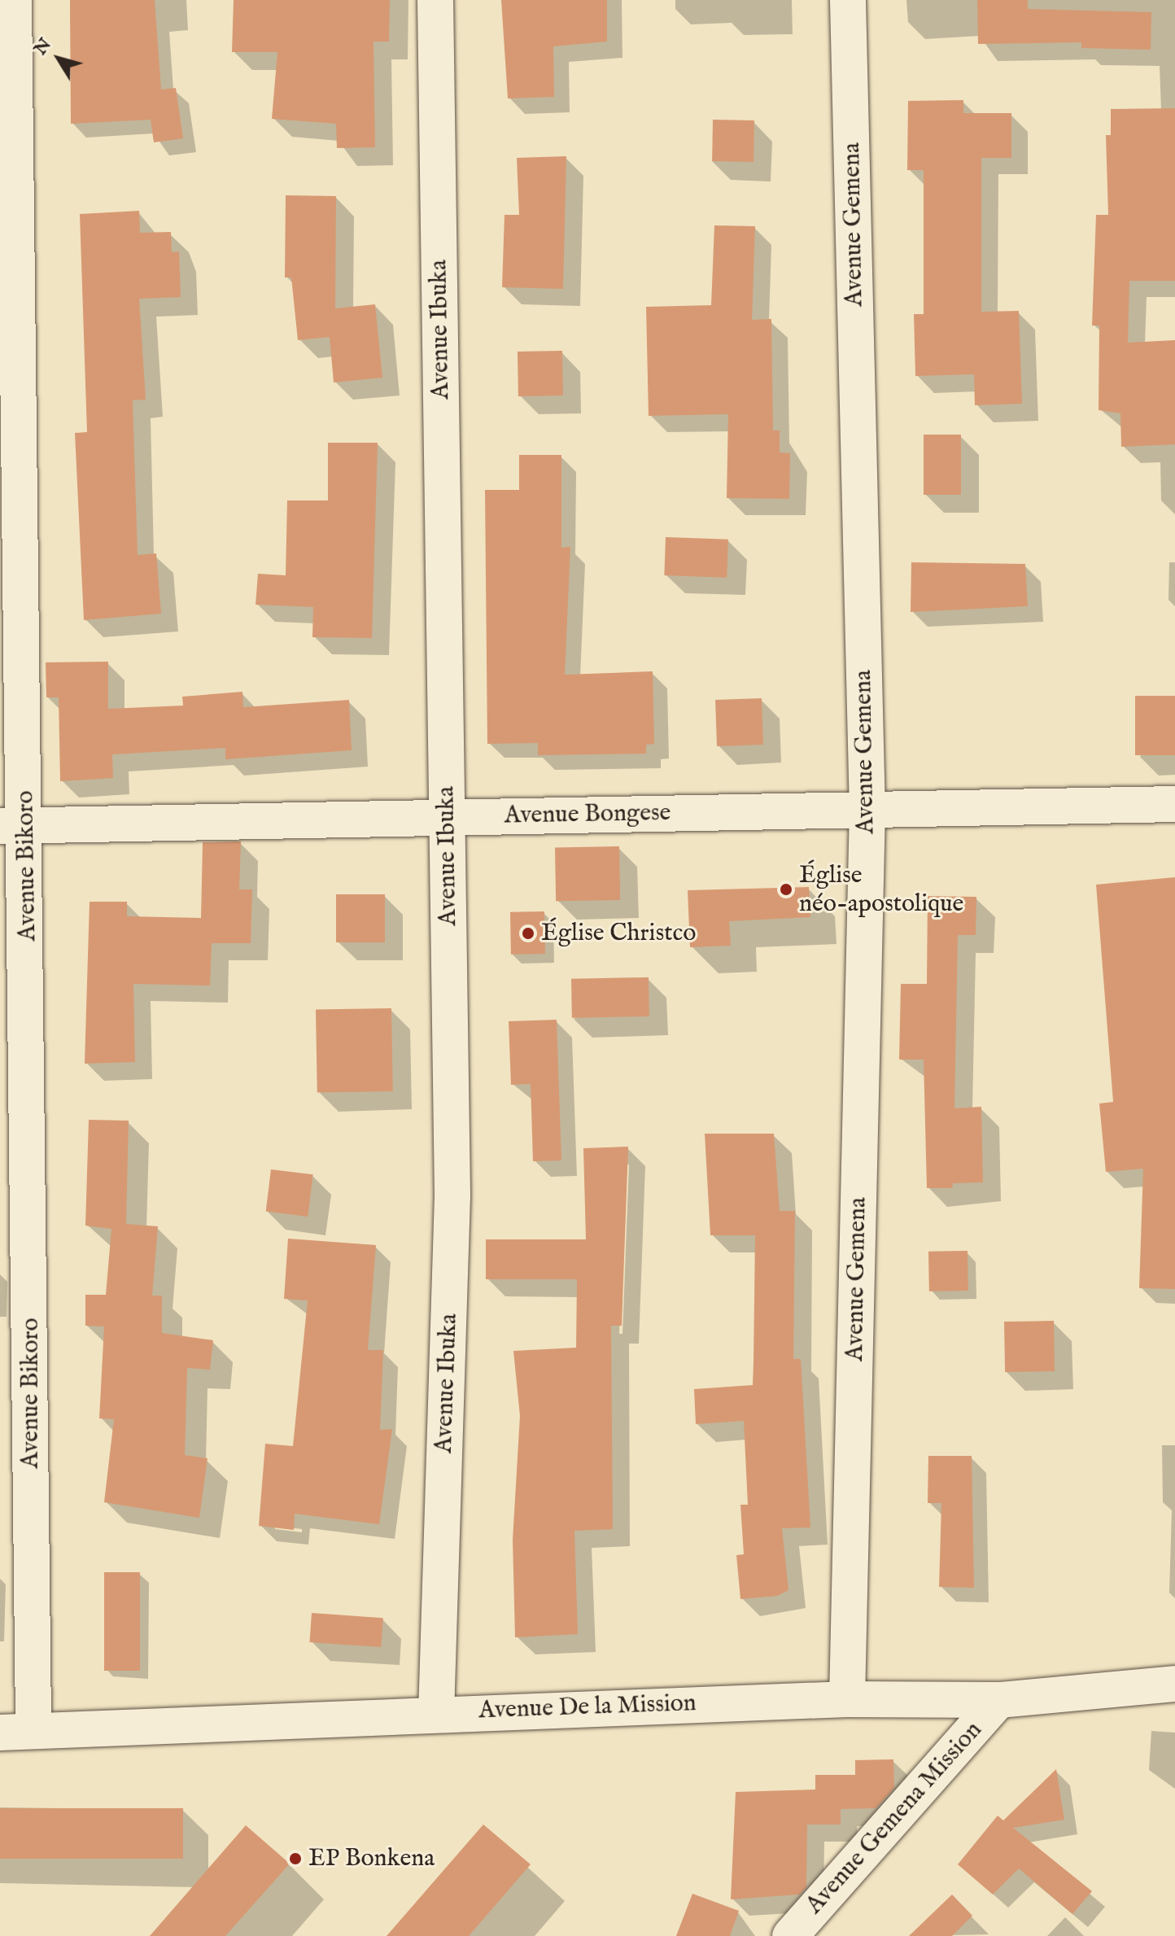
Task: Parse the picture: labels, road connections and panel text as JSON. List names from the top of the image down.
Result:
{
  "streets": {
    "street": [
      "Avenue Gemena",
      "Avenue Ibuka",
      "Avenue Bongese",
      "Avenue Bikoro",
      "Avenue De la Mission",
      "Avenue Gemena Mission"
    ]
  },
  "crossings": [
    ["Avenue Gemena", "Avenue Bongese"],
    ["Avenue Gemena", "Avenue De la Mission"],
    ["Avenue Ibuka", "Avenue Bongese"],
    ["Avenue Ibuka", "Avenue De la Mission"],
    ["Avenue Bongese", "Avenue Bikoro"],
    ["Avenue Bikoro", "Avenue De la Mission"],
    ["Avenue De la Mission", "Avenue Gemena Mission"]
  ],
  "places": ["Église néo-apostolique", "Église Christco", "EP Bonkena"],
  "north": "top left"
}
